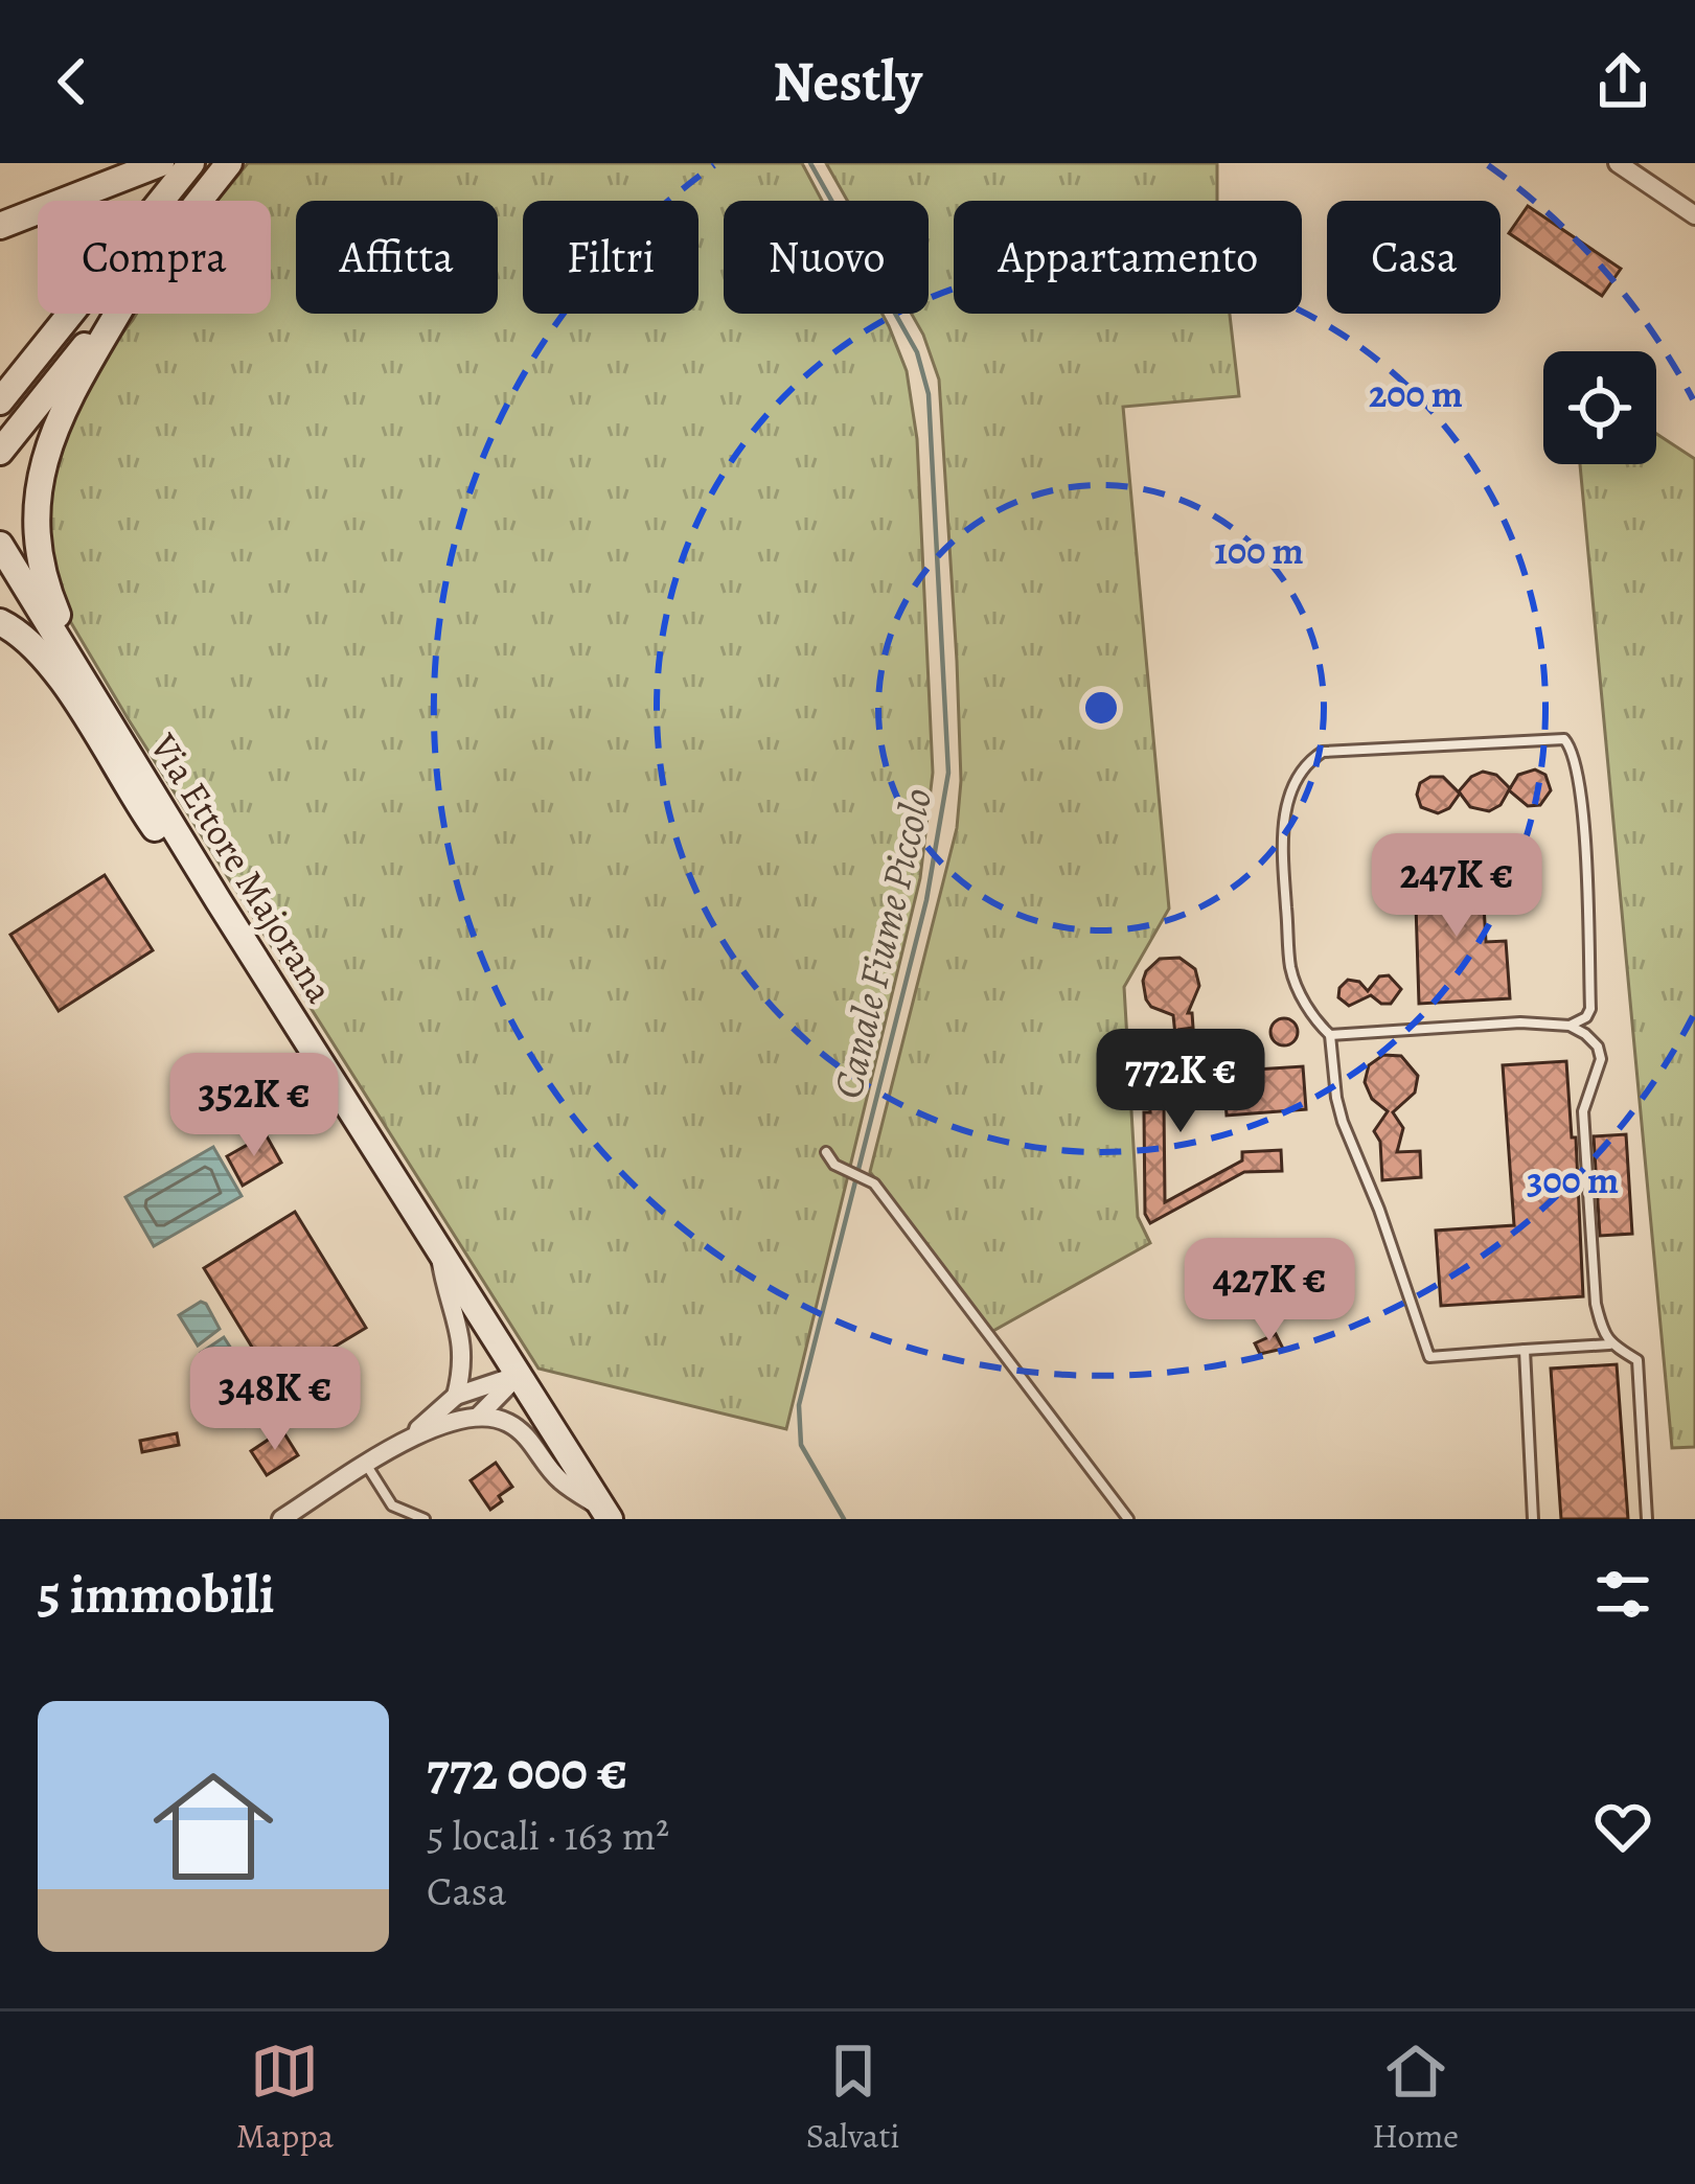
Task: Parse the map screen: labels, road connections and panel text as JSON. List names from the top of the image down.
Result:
{
  "streets": {
    "main road": ["Via Ettore Majorana"]
  },
  "water": ["Canale Fiume Piccolo"],
  "page": {
    "header": "Nestly",
    "chip": [
      "Compra",
      "Affitta",
      "Filtri",
      "Nuovo",
      "Appartamento",
      "Casa"
    ],
    "price": [
      "247K €",
      "772K €",
      "352K €",
      "427K €",
      "348K €"
    ],
    "heading": "5 immobili",
    "list": [
      {
        "name": "772 000 €",
        "note": "5 locali · 163 m² · Casa"
      }
    ],
    "tabs": ["Mappa", "Salvati", "Home"]
  },
  "rings": ["200 m", "100 m", "300 m"]
}
